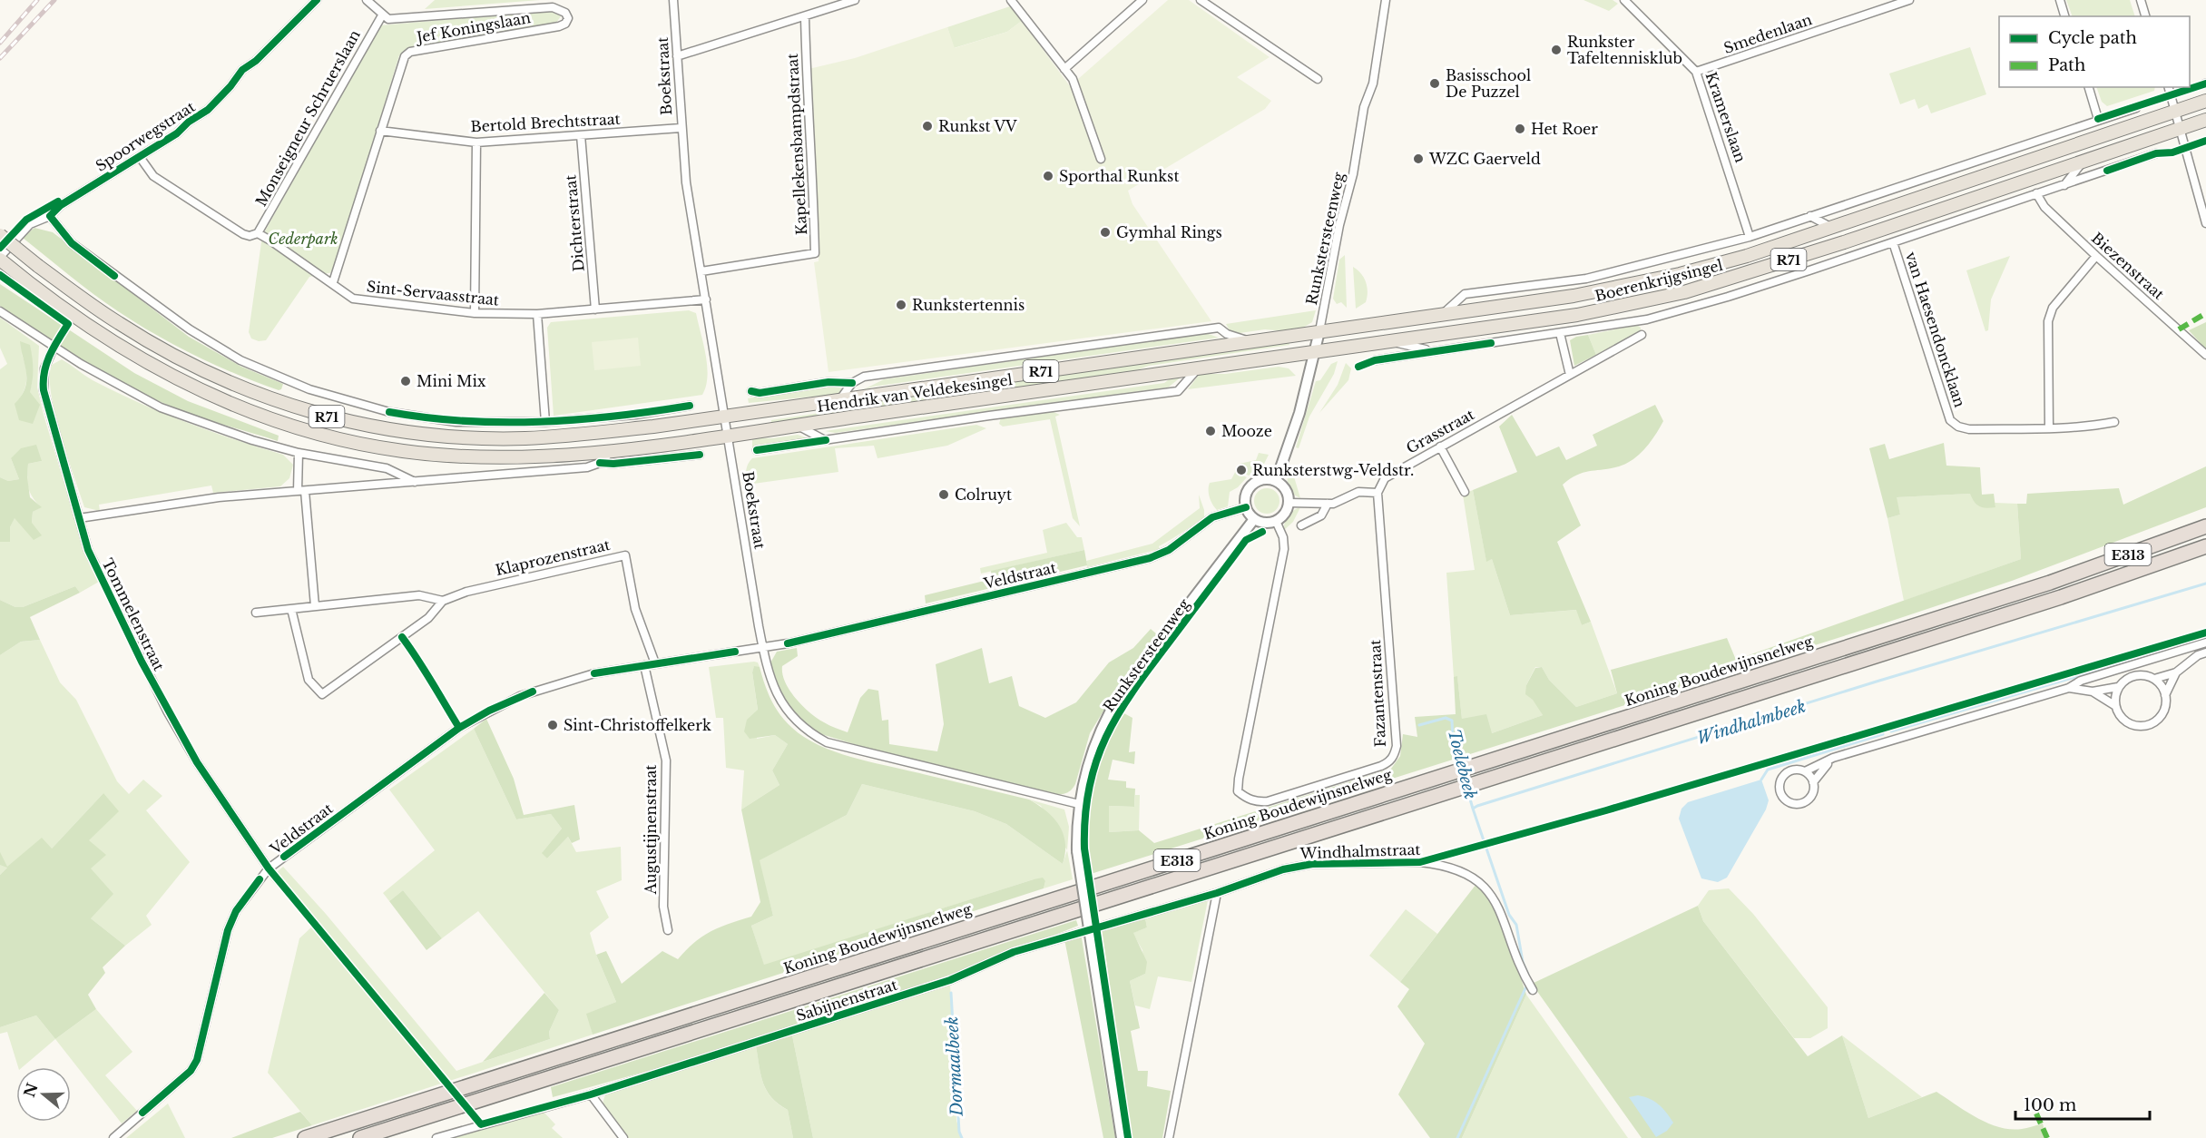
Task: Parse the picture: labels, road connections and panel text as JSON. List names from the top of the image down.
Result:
{
  "streets": {
    "highway": [
      "R71",
      "Boerenkrijgsingel",
      "Hendrik van Veldekesingel",
      "E313",
      "Koning Boudewijnsnelweg"
    ],
    "street": [
      "Jef Koningslaan",
      "Smedenlaan",
      "Boekstraat",
      "Kramerslaan",
      "Monseigneur Schruerslaan",
      "Bertold Brechtstraat",
      "Spoorwegstraat",
      "Kapellekensbampdstraat",
      "Dichterstraat",
      "Runkstersteenweg",
      "Biezenstraat",
      "Sint-Servaasstraat",
      "van Haesendoncklaan",
      "Grasstraat",
      "Klaprozenstraat",
      "Veldstraat",
      "Tommelenstraat",
      "Fazantenstraat",
      "Augustijnenstraat",
      "Windhalmstraat",
      "Sabijnenstraat"
    ]
  },
  "crossings": [
    ["Jef Koningslaan", "Monseigneur Schruerslaan"],
    ["Jef Koningslaan", "Bertold Brechtstraat"],
    ["Jef Koningslaan", "Sint-Servaasstraat"],
    ["Smedenlaan", "Kramerslaan"],
    ["Boekstraat", "Bertold Brechtstraat"],
    ["Boekstraat", "Kapellekensbampdstraat"],
    ["Boekstraat", "Runkstersteenweg"],
    ["Boekstraat", "Sint-Servaasstraat"],
    ["Boekstraat", "Hendrik van Veldekesingel"],
    ["Boekstraat", "Veldstraat"],
    ["Kramerslaan", "Boerenkrijgsingel"],
    ["Monseigneur Schruerslaan", "Sint-Servaasstraat"],
    ["Bertold Brechtstraat", "Dichterstraat"],
    ["Spoorwegstraat", "Sint-Servaasstraat"],
    ["Spoorwegstraat", "Hendrik van Veldekesingel"],
    ["Dichterstraat", "Sint-Servaasstraat"],
    ["Runkstersteenweg", "Boerenkrijgsingel"],
    ["Runkstersteenweg", "Hendrik van Veldekesingel"],
    ["Runkstersteenweg", "Veldstraat"],
    ["Runkstersteenweg", "Fazantenstraat"],
    ["Biezenstraat", "Boerenkrijgsingel"],
    ["Boerenkrijgsingel", "van Haesendoncklaan"],
    ["Boerenkrijgsingel", "Hendrik van Veldekesingel"],
    ["Grasstraat", "Fazantenstraat"],
    ["Klaprozenstraat", "Veldstraat"],
    ["Veldstraat", "Tommelenstraat"],
    ["Veldstraat", "Fazantenstraat"],
    ["Veldstraat", "Augustijnenstraat"],
    ["Windhalmstraat", "Sabijnenstraat"]
  ],
  "water": ["Windhalmbeek", "Toelebeek", "Dormaalbeek"],
  "parks": ["Cederpark"],
  "places": [
    "Runkster Tafeltennisklub",
    "Basisschool De Puzzel",
    "Runkst VV",
    "Het Roer",
    "WZC Gaerveld",
    "Sporthal Runkst",
    "Gymhal Rings",
    "Runkstertennis",
    "Mini Mix",
    "Mooze",
    "Runksterstwg-Veldstr.",
    "Colruyt",
    "Sint-Christoffelkerk"
  ],
  "legend": ["Cycle path", "Path"],
  "scale_bar": "100 m",
  "north": "left"
}
